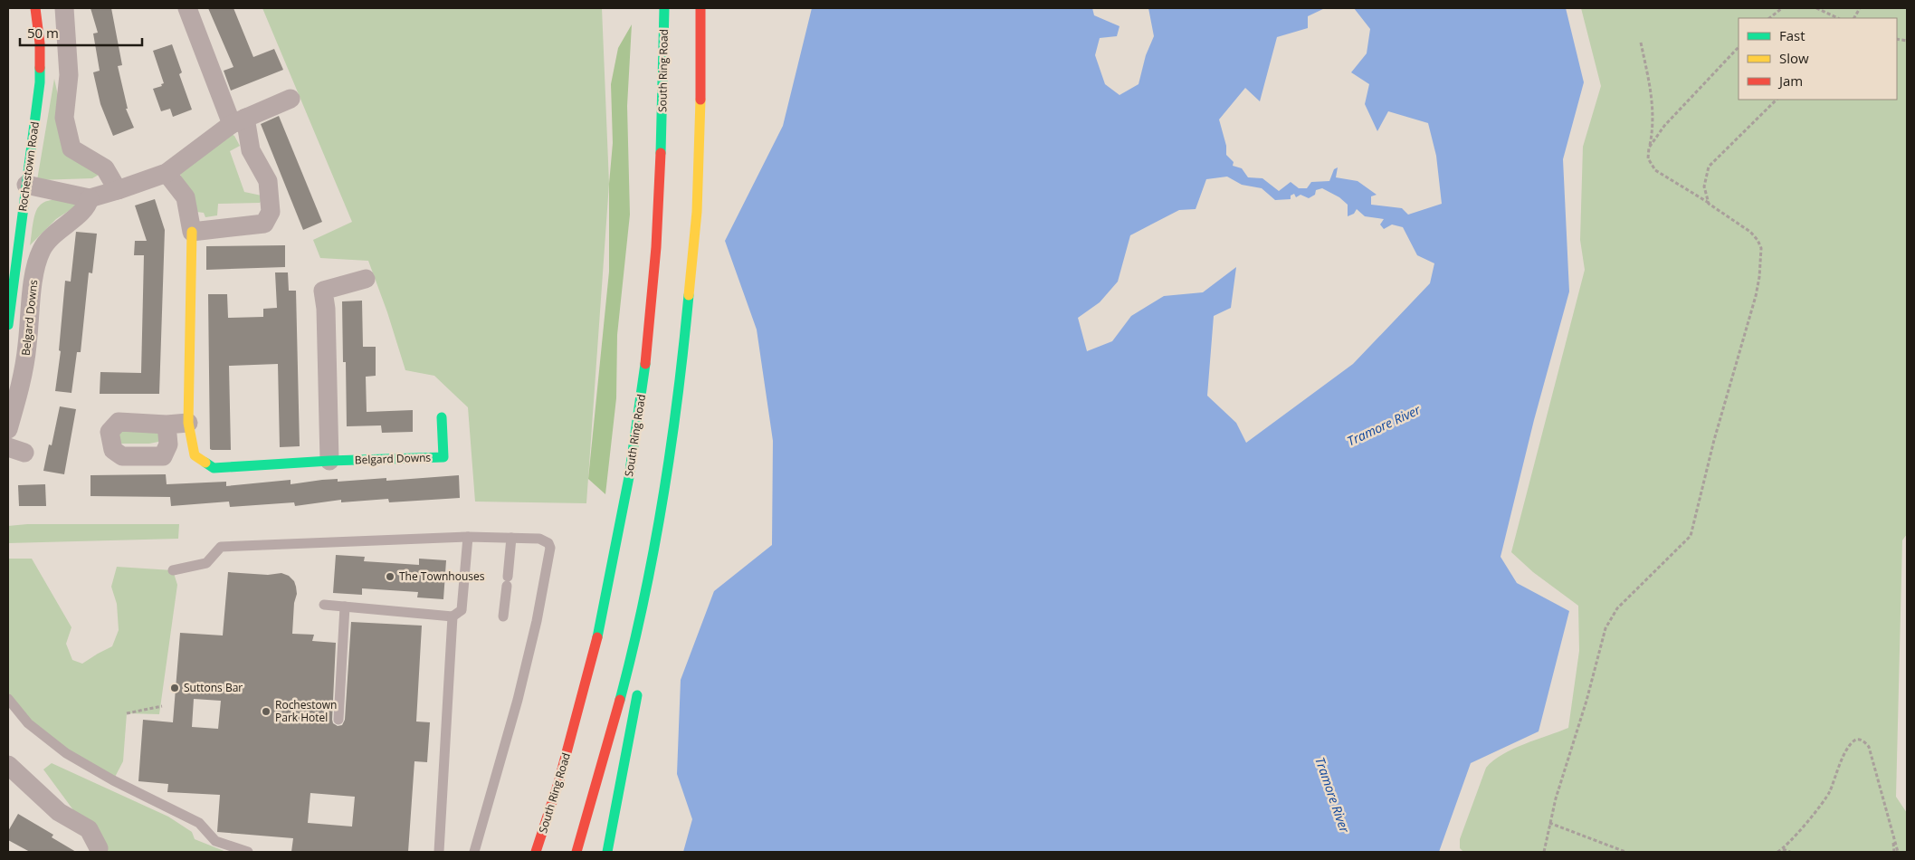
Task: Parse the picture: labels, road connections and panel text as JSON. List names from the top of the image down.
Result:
{
  "streets": {
    "main road": ["South Ring Road", "Rochestown Road", "Belgard Downs"]
  },
  "water": ["Tramore River"],
  "places": ["The Townhouses", "Suttons Bar", "Rochestown Park Hotel"],
  "legend": ["Fast", "Slow", "Jam"],
  "scale_bar": "50 m"
}
